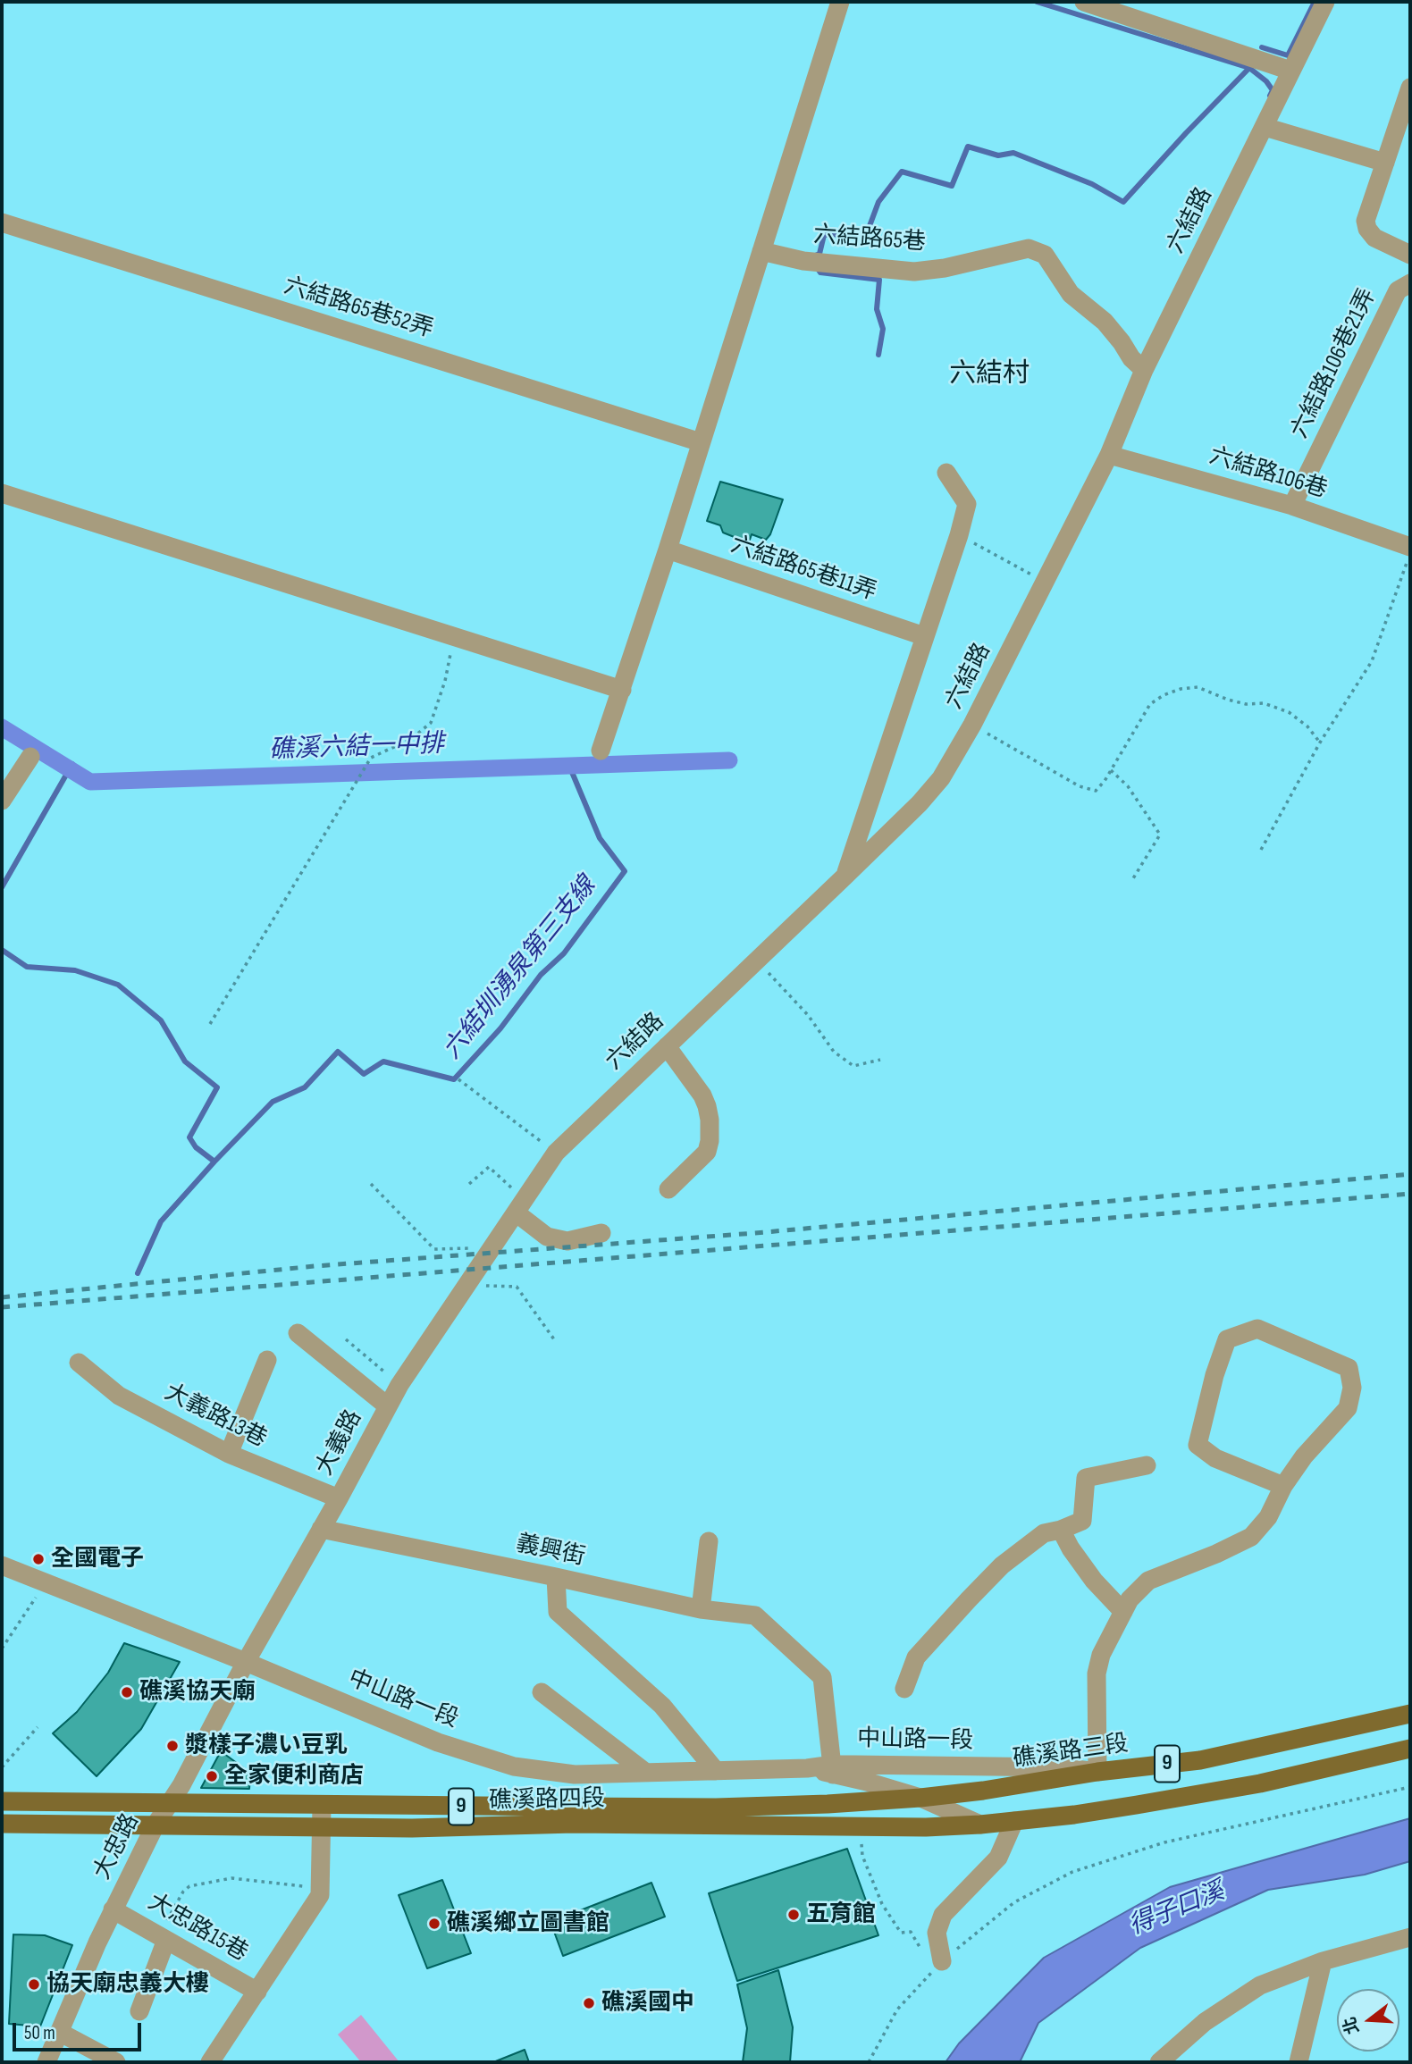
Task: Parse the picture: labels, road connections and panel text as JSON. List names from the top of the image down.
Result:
{
  "streets": {
    "main road": ["礁溪路三段", "9", "礁溪路四段"],
    "street": [
      "六結路",
      "六結路65巷",
      "六結路65巷52弄",
      "六結路106巷21弄",
      "六結路106巷",
      "六結路65巷11弄",
      "大義路13巷",
      "大義路",
      "義興街",
      "中山路一段",
      "大忠路",
      "大忠路15巷"
    ]
  },
  "crossings": [
    ["六結路", "六結路65巷"],
    ["六結路", "六結路106巷"],
    ["六結路", "大義路"],
    ["六結路106巷21弄", "六結路106巷"],
    ["大義路13巷", "大義路"],
    ["大義路", "義興街"],
    ["大義路", "中山路一段"],
    ["大義路", "大忠路"],
    ["義興街", "中山路一段"],
    ["中山路一段", "礁溪路三段"],
    ["中山路一段", "9"],
    ["中山路一段", "礁溪路四段"],
    ["中山路一段", "大忠路"],
    ["礁溪路三段", "礁溪路四段"],
    ["9", "礁溪路四段"],
    ["礁溪路四段", "大忠路"],
    ["大忠路", "大忠路15巷"]
  ],
  "districts": ["六結村"],
  "water": ["礁溪六結一中排", "六結圳湧泉第三支線", "得子口溪"],
  "places": [
    "全國電子",
    "礁溪協天廟",
    "漿樣子濃い豆乳",
    "全家便利商店",
    "五育館",
    "礁溪鄉立圖書館",
    "協天廟忠義大樓",
    "礁溪國中"
  ],
  "scale_bar": "50 m",
  "north": "left"
}
